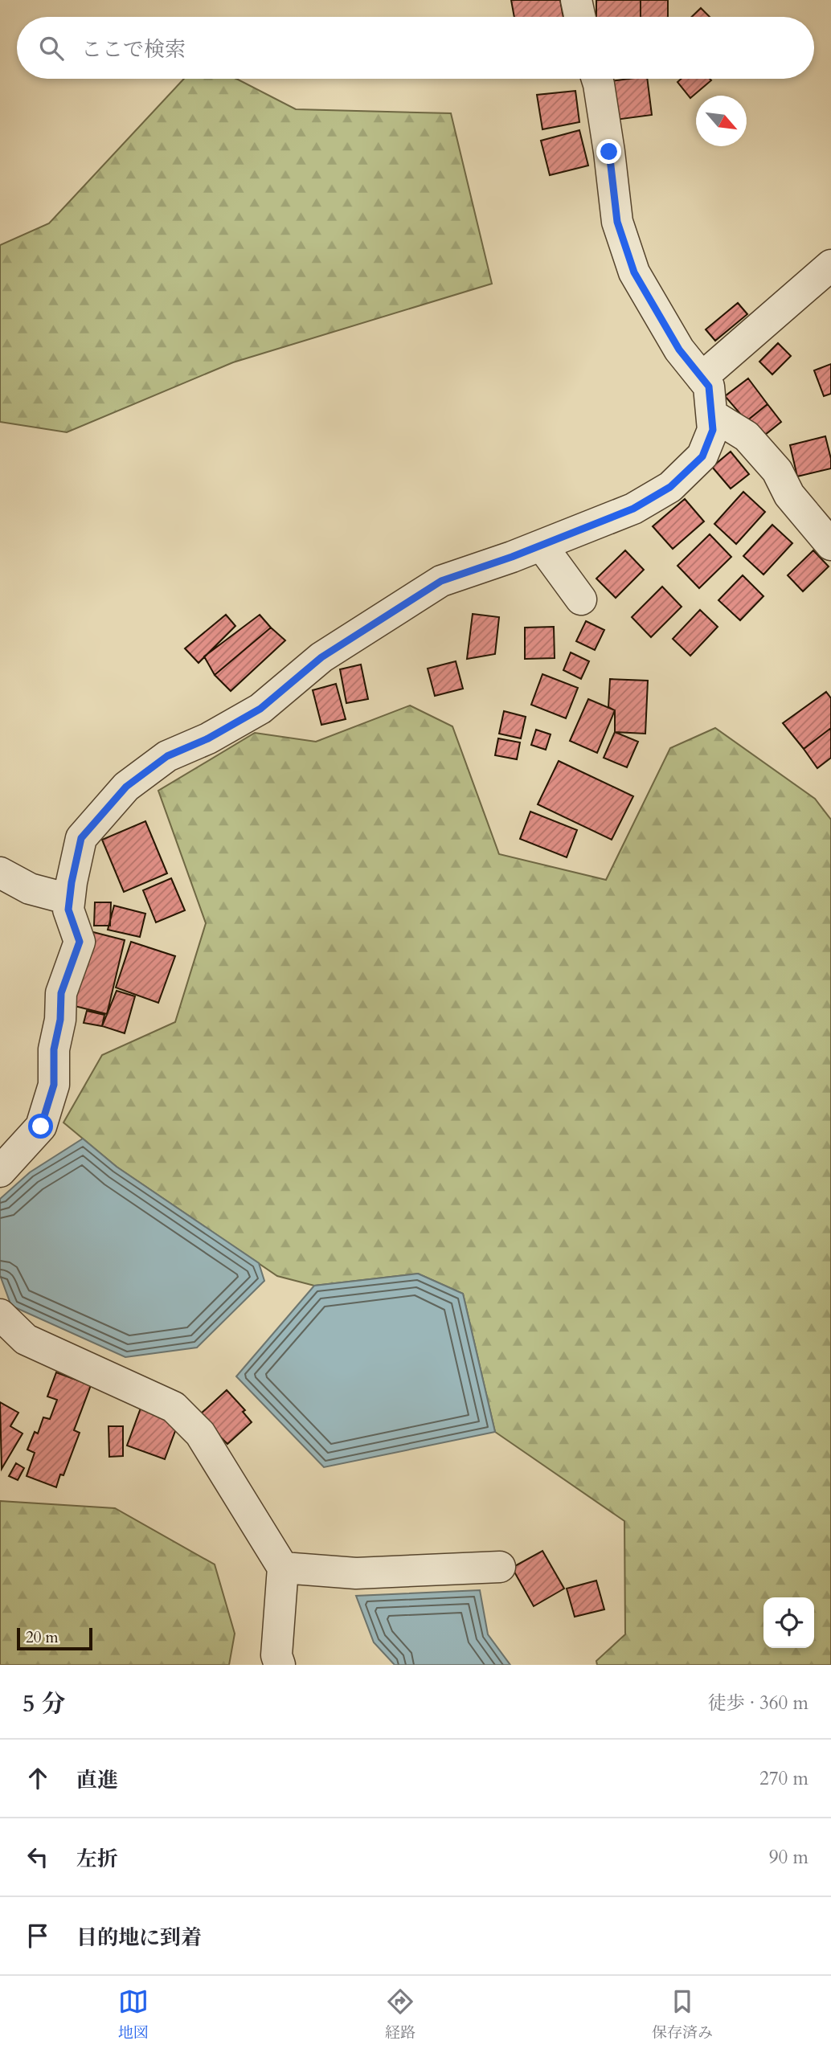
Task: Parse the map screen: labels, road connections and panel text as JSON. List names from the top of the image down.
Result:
{
  "scale_bar": "20 m",
  "north": "bottom right",
  "page": {
    "search": "ここで検索",
    "scale": "20 m",
    "heading": ["5 分", "徒歩 · 360 m"],
    "list": [
      ["直進", "270 m"],
      ["左折", "90 m"],
      "目的地に到着"
    ],
    "nav": ["地図", "経路", "保存済み"]
  }
}
